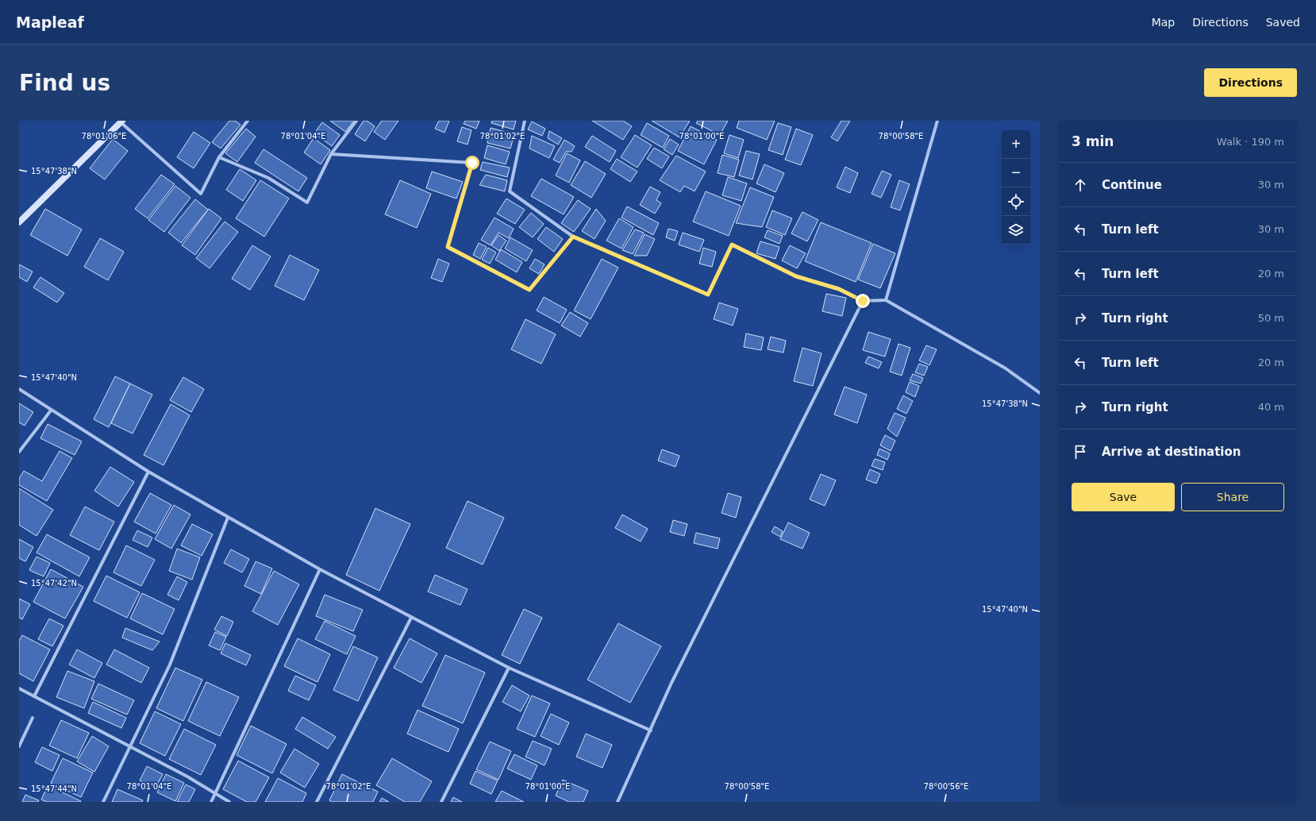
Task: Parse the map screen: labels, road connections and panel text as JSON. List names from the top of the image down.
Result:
{
  "page": {
    "header": "Mapleaf",
    "nav": ["Map", "Directions", "Saved"],
    "buttons": [
      "Directions",
      ["Save", "Share"]
    ],
    "title": "Find us",
    "heading": ["3 min", "Walk · 190 m"],
    "map_buttons": ["+", "−"],
    "list": [
      ["Continue", "30 m"],
      ["Turn left", "30 m"],
      ["Turn left", "20 m"],
      ["Turn right", "50 m"],
      ["Turn left", "20 m"],
      ["Turn right", "40 m"],
      "Arrive at destination"
    ]
  },
  "coordinates": [
    "78°01'06\"E",
    "78°01'04\"E",
    "78°01'02\"E",
    "78°01'00\"E",
    "78°00'58\"E",
    "15°47'38\"N",
    "15°47'40\"N",
    "15°47'42\"N",
    "78°00'56\"E",
    "15°47'44\"N"
  ]
}
